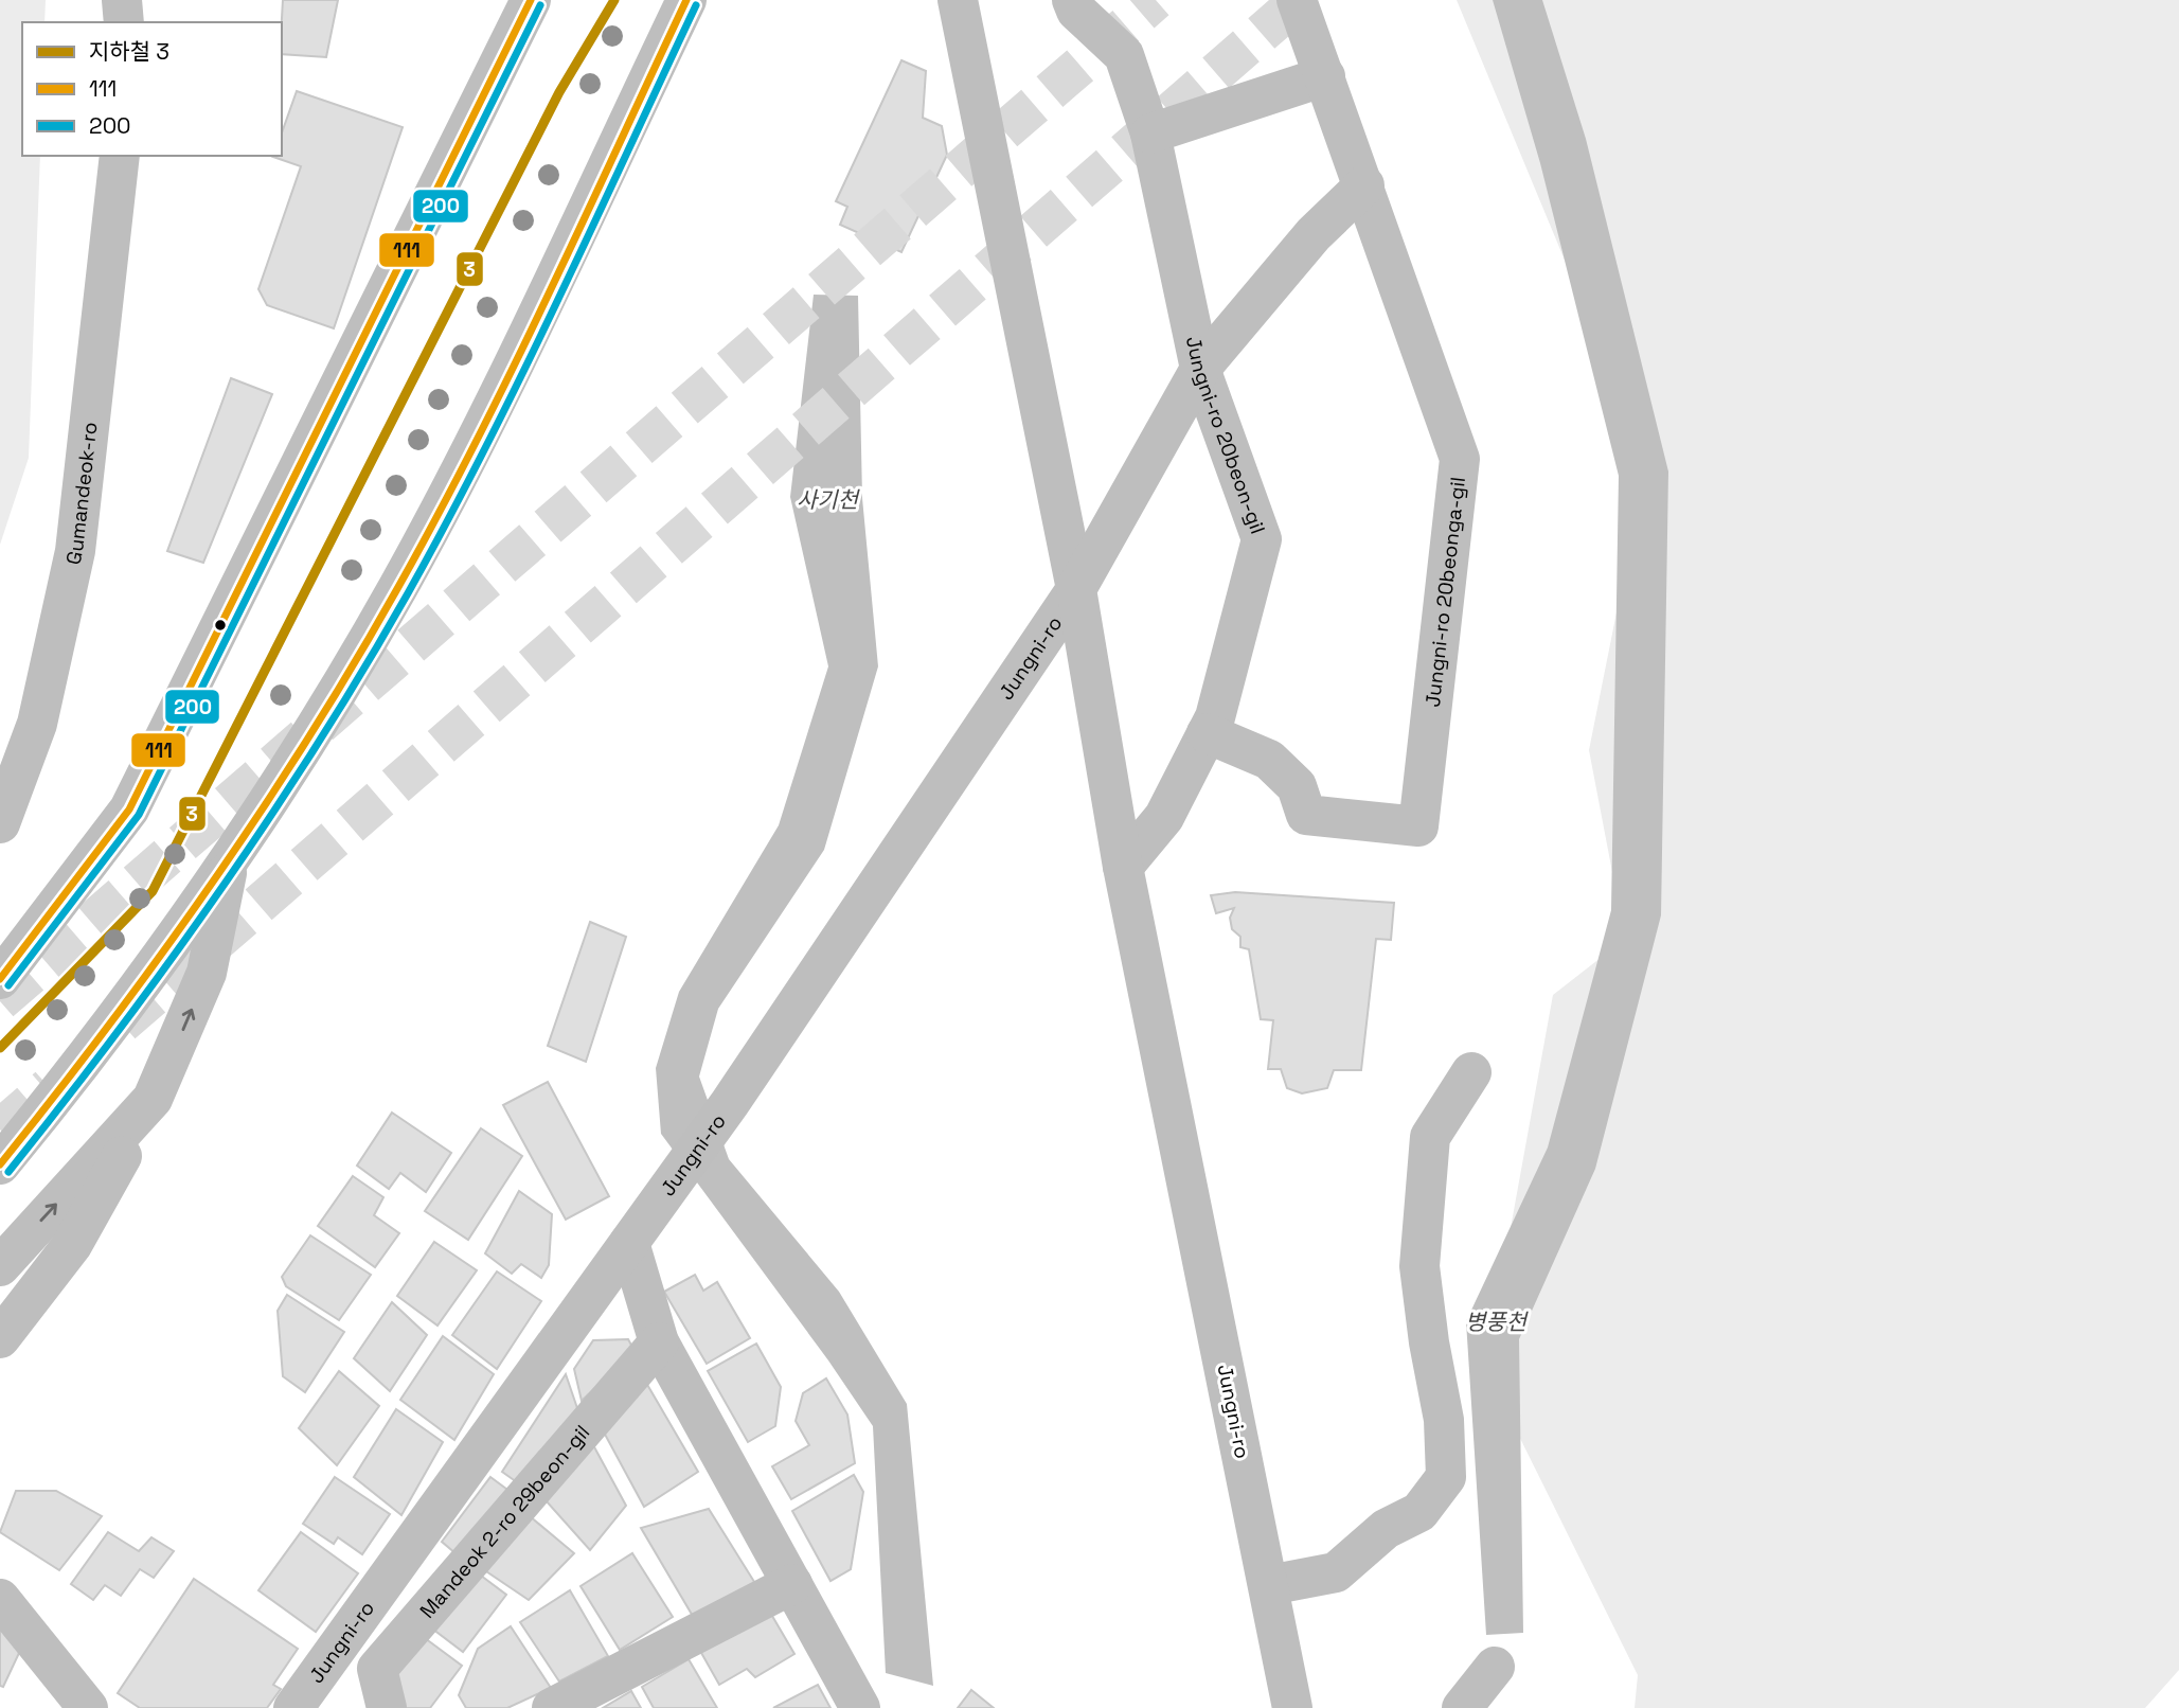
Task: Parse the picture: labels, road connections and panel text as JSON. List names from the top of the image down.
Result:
{
  "streets": {
    "street": [
      "Jungni-ro 20beon-gil",
      "Gumandeok-ro",
      "Jungni-ro 20beonga-gil",
      "Jungni-ro",
      "Mandeok 2-ro 29beon-gil"
    ]
  },
  "crossings": [
    ["Jungni-ro 20beon-gil", "Jungni-ro 20beonga-gil"],
    ["Jungni-ro 20beon-gil", "Jungni-ro"]
  ],
  "water": ["사기천", "병풍천"],
  "lines": ["metro line 3", "transit line 111", "transit line 200"],
  "legend": ["지하철 3", "111", "200"]
}
